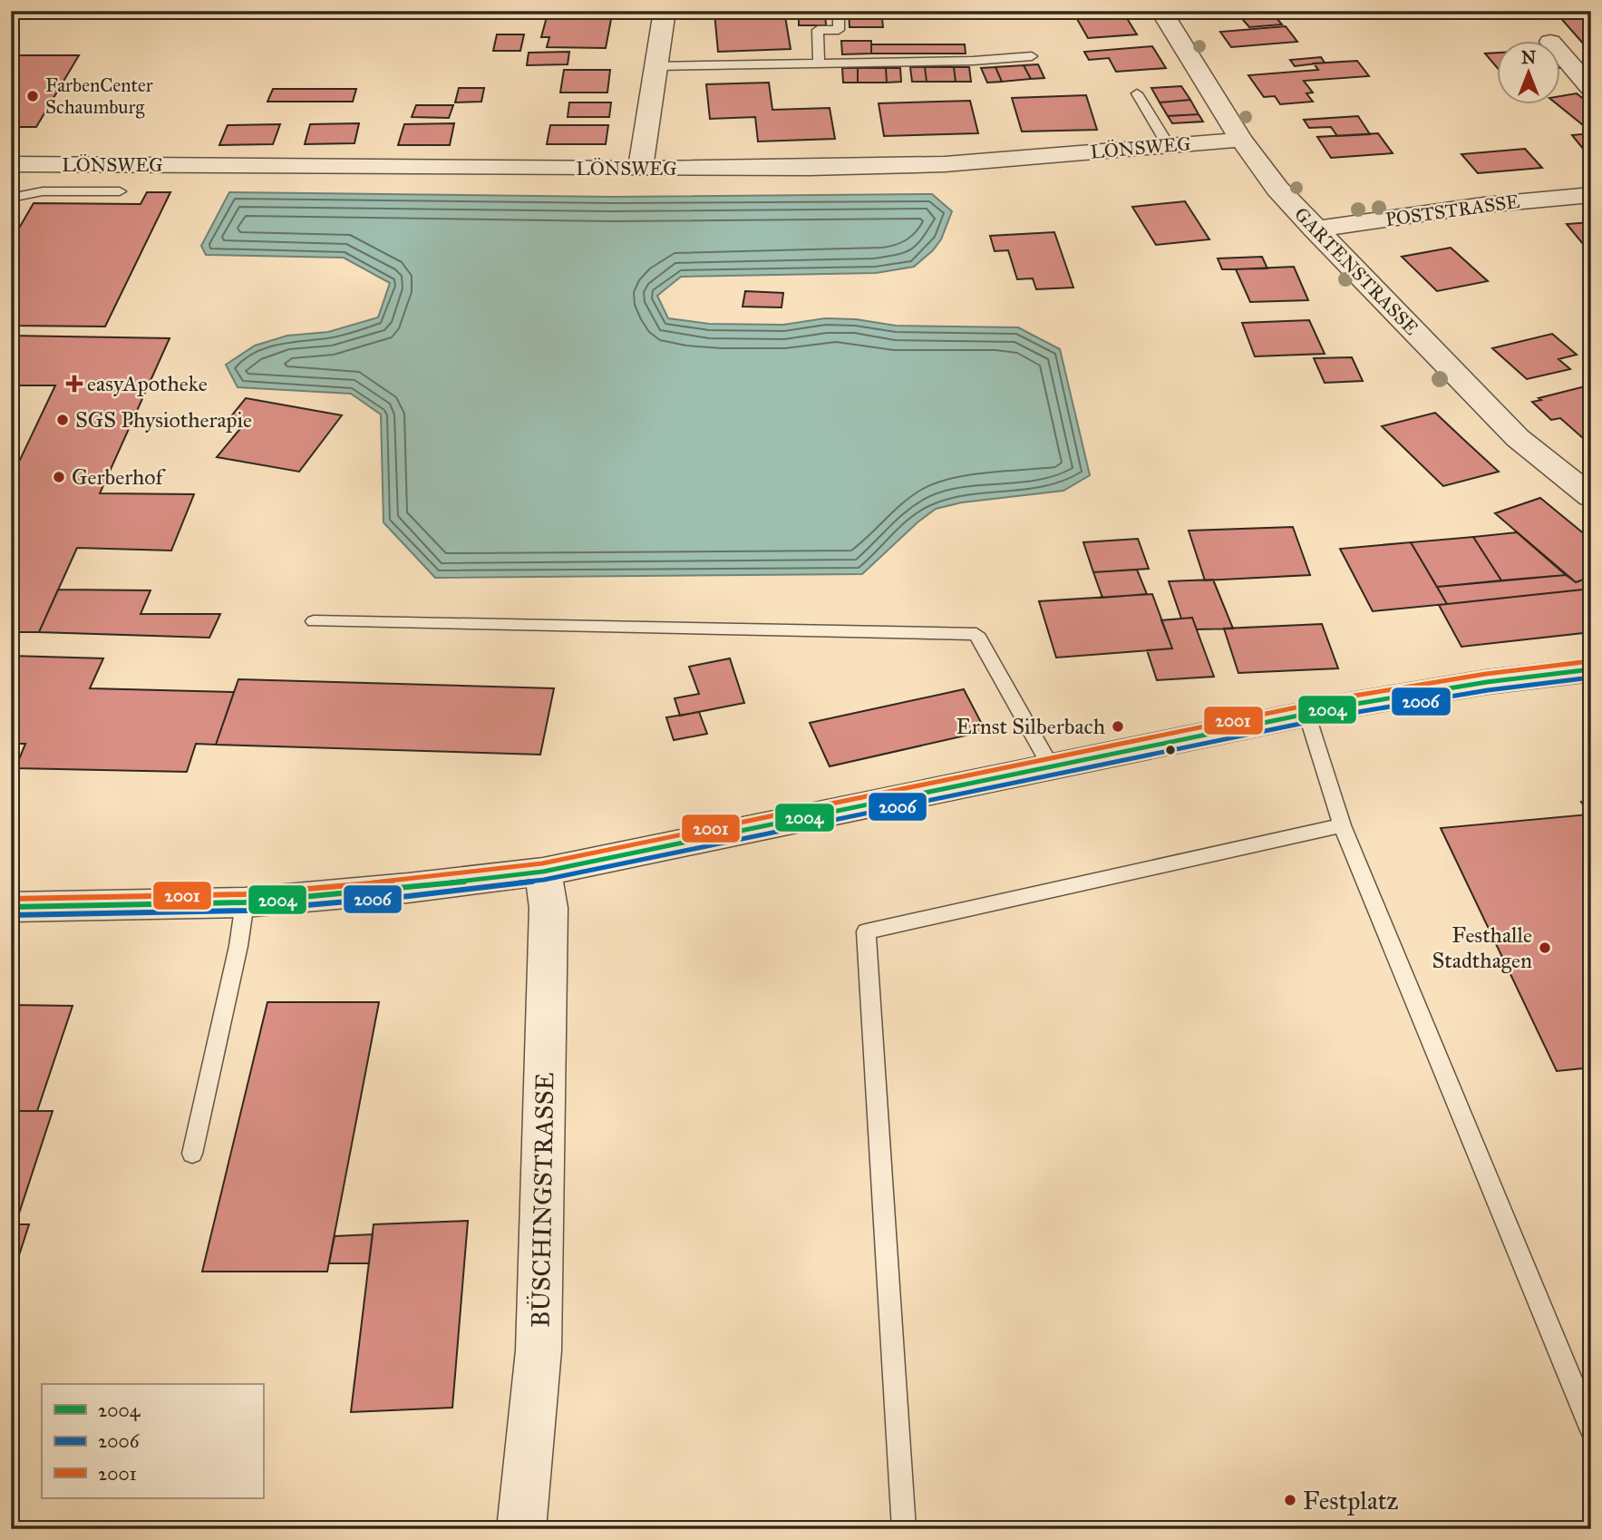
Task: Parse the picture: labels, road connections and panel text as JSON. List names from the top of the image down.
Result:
{
  "streets": {
    "street": [
      "LÖNSWEG",
      "POSTSTRASSE",
      "GARTENSTRASSE",
      "BÜSCHINGSTRASSE"
    ]
  },
  "crossings": [
    ["LÖNSWEG", "GARTENSTRASSE"],
    ["POSTSTRASSE", "GARTENSTRASSE"]
  ],
  "places": {
    "other": [
      "FarbenCenter Schaumburg",
      "SGS Physiotherapie",
      "Gerberhof",
      "Ernst Silberbach",
      "Festhalle Stadthagen",
      "Festplatz"
    ],
    "health": ["easyApotheke"]
  },
  "lines": ["transit line 2001", "transit line 2004", "transit line 2006"],
  "legend": ["2004", "2006", "2001"],
  "north": "top"
}
